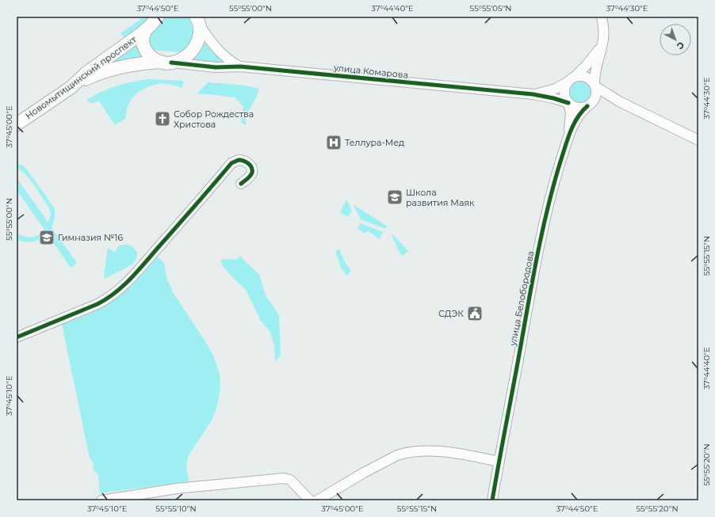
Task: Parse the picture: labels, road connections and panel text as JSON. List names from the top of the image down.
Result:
{
  "streets": {
    "main road": ["Новомытищинский проспект"],
    "street": ["улица Комарова", "улица Белобородова"]
  },
  "crossings": [
    ["улица Комарова", "Новомытищинский проспект"],
    ["улица Комарова", "улица Белобородова"]
  ],
  "places": {
    "church": ["Собор Рождества Христова"],
    "hospital": ["Теллура-Мед"],
    "school or university": ["Школа развития Маяк", "Гимназия №16"],
    "public building": ["СДЭК"]
  },
  "north": "bottom right",
  "coordinates": [
    "37°44'50\"E",
    "55°55'00\"N",
    "37°44'40\"E",
    "55°55'05\"N",
    "37°44'30\"E",
    "37°45'00\"E",
    "55°55'15\"N",
    "37°45'10\"E",
    "55°55'20\"N",
    "55°55'10\"N"
  ]
}
